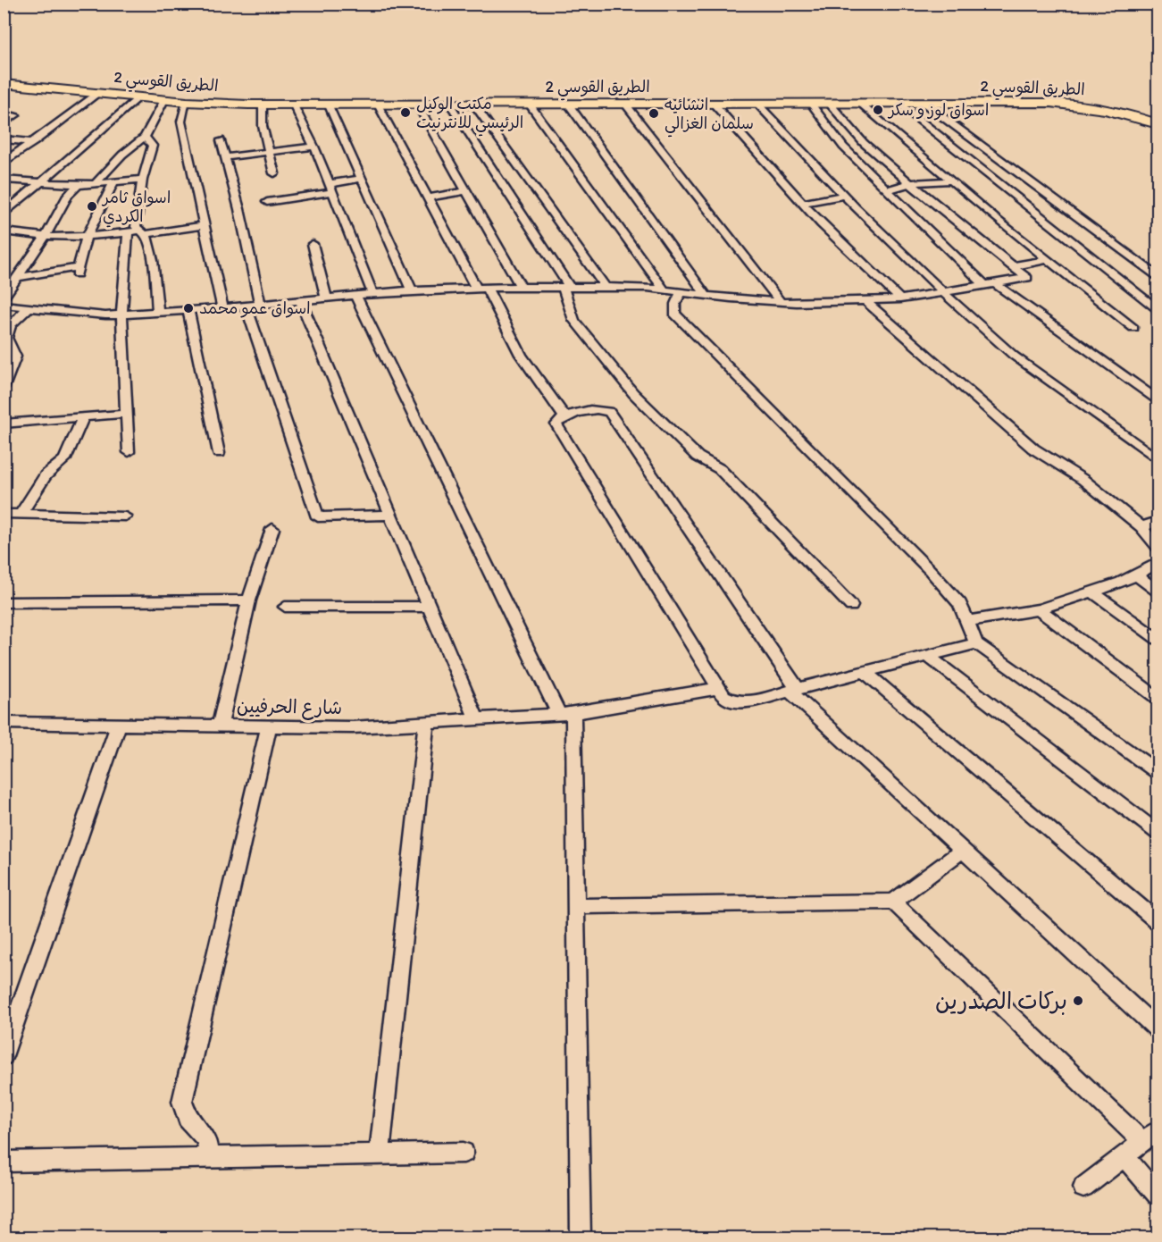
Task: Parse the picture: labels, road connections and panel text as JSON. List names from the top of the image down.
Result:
{
  "streets": {
    "highway": ["الطريق القوسي 2"],
    "street": ["شارع الحرفيين"]
  },
  "places": [
    "اسواق لوز و سكر",
    "مكتب الوكيل الرئيسي للانترنيت",
    "انشائيه سلمان الغزالي",
    "اسواق ثامر الكردي",
    "اسواق عمو محمد",
    "بركات الصدرين"
  ]
}
